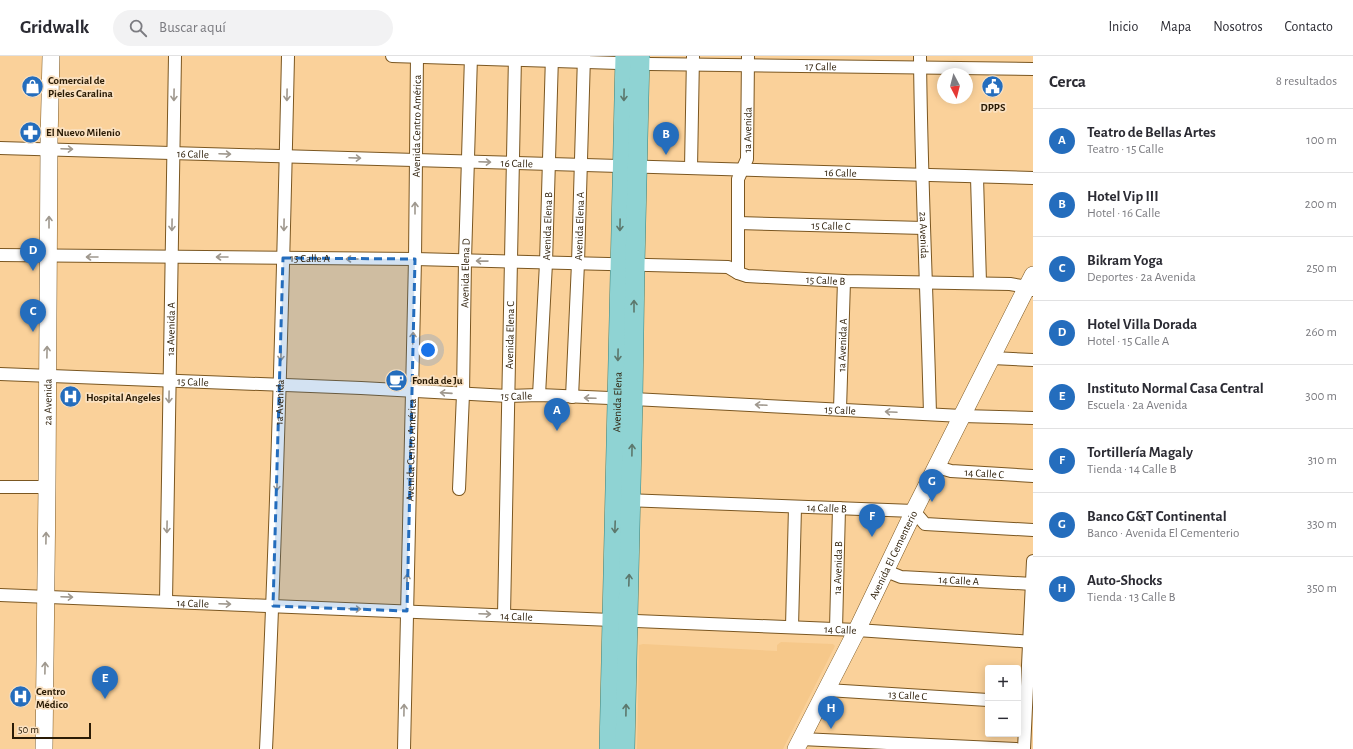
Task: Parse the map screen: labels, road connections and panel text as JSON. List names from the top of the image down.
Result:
{
  "streets": {
    "main road": ["Avenida Elena"],
    "street": [
      "17 Calle",
      "Avenida Centro América",
      "1a Avenida",
      "16 Calle",
      "Avenida Elena B",
      "Avenida Elena A",
      "15 Calle C",
      "2a Avenida",
      "15 Calle A",
      "Avenida Elena D",
      "15 Calle B",
      "1a Avenida A",
      "Avenida Elena C",
      "15 Calle",
      "14 Calle C",
      "14 Calle B",
      "Avenida El Cementerio",
      "1a Avenida B",
      "14 Calle A",
      "14 Calle",
      "13 Calle C"
    ]
  },
  "crossings": [
    ["17 Calle", "Avenida Centro América"],
    ["17 Calle", "1a Avenida"],
    ["17 Calle", "Avenida Elena B"],
    ["17 Calle", "Avenida Elena A"],
    ["17 Calle", "2a Avenida"],
    ["17 Calle", "Avenida Elena D"],
    ["17 Calle", "Avenida Elena C"],
    ["17 Calle", "Avenida Elena"],
    ["Avenida Centro América", "16 Calle"],
    ["Avenida Centro América", "15 Calle A"],
    ["Avenida Centro América", "15 Calle"],
    ["Avenida Centro América", "14 Calle"],
    ["1a Avenida", "16 Calle"],
    ["1a Avenida", "15 Calle C"],
    ["1a Avenida", "15 Calle A"],
    ["1a Avenida", "15 Calle B"],
    ["1a Avenida", "15 Calle"],
    ["1a Avenida", "14 Calle"],
    ["16 Calle", "Avenida Elena B"],
    ["16 Calle", "Avenida Elena A"],
    ["16 Calle", "2a Avenida"],
    ["16 Calle", "Avenida Elena D"],
    ["16 Calle", "1a Avenida A"],
    ["16 Calle", "Avenida Elena C"],
    ["16 Calle", "Avenida Elena"],
    ["Avenida Elena B", "15 Calle A"],
    ["Avenida Elena B", "15 Calle"],
    ["Avenida Elena A", "15 Calle A"],
    ["Avenida Elena A", "15 Calle"],
    ["15 Calle C", "2a Avenida"],
    ["2a Avenida", "15 Calle A"],
    ["2a Avenida", "15 Calle B"],
    ["2a Avenida", "15 Calle"],
    ["2a Avenida", "14 Calle"],
    ["15 Calle A", "Avenida Elena D"],
    ["15 Calle A", "15 Calle B"],
    ["15 Calle A", "1a Avenida A"],
    ["15 Calle A", "Avenida Elena C"],
    ["15 Calle A", "Avenida Elena"],
    ["Avenida Elena D", "15 Calle"],
    ["15 Calle B", "1a Avenida A"],
    ["15 Calle B", "Avenida Elena"],
    ["15 Calle B", "Avenida El Cementerio"],
    ["1a Avenida A", "15 Calle"],
    ["1a Avenida A", "14 Calle"],
    ["Avenida Elena C", "15 Calle"],
    ["Avenida Elena C", "14 Calle"],
    ["15 Calle", "Avenida Elena"],
    ["15 Calle", "Avenida El Cementerio"],
    ["Avenida Elena", "14 Calle B"],
    ["Avenida Elena", "14 Calle"],
    ["14 Calle C", "Avenida El Cementerio"],
    ["14 Calle B", "Avenida El Cementerio"],
    ["14 Calle B", "1a Avenida B"],
    ["Avenida El Cementerio", "14 Calle A"],
    ["Avenida El Cementerio", "14 Calle"],
    ["Avenida El Cementerio", "13 Calle C"],
    ["1a Avenida B", "14 Calle"]
  ],
  "one_way": [
    "Avenida Centro América",
    "1a Avenida",
    "16 Calle",
    "2a Avenida",
    "15 Calle A",
    "1a Avenida A",
    "15 Calle",
    "14 Calle"
  ],
  "places": {
    "shop": ["Comercial de Pieles Caralina"],
    "public building": ["DPPS"],
    "pharmacy": ["El Nuevo Milenio"],
    "cafe": ["Fonda de Ju"],
    "hospital": ["Hospital Angeles", "Centro Médico"]
  },
  "scale_bar": "50 m",
  "north": "bottom",
  "page": {
    "header": "Gridwalk",
    "search": "Buscar aquí",
    "nav": [
      "Inicio",
      "Mapa",
      "Nosotros",
      "Contacto"
    ],
    "heading": ["Cerca", "8 resultados"],
    "list": [
      {
        "mark": "A",
        "name": "Teatro de Bellas Artes",
        "note": "Teatro · 15 Calle",
        "value": "100 m"
      },
      {
        "mark": "B",
        "name": "Hotel Vip III",
        "note": "Hotel · 16 Calle",
        "value": "200 m"
      },
      {
        "mark": "C",
        "name": "Bikram Yoga",
        "note": "Deportes · 2a Avenida",
        "value": "250 m"
      },
      {
        "mark": "D",
        "name": "Hotel Villa Dorada",
        "note": "Hotel · 15 Calle A",
        "value": "260 m"
      },
      {
        "mark": "E",
        "name": "Instituto Normal Casa Central",
        "note": "Escuela · 2a Avenida",
        "value": "300 m"
      },
      {
        "mark": "F",
        "name": "Tortillería Magaly",
        "note": "Tienda · 14 Calle B",
        "value": "310 m"
      },
      {
        "mark": "G",
        "name": "Banco G&T Continental",
        "note": "Banco · Avenida El Cementerio",
        "value": "330 m"
      },
      {
        "mark": "H",
        "name": "Auto-Shocks",
        "note": "Tienda · 13 Calle B",
        "value": "350 m"
      }
    ],
    "pins": [
      "B",
      "D",
      "C",
      "A",
      "G",
      "F",
      "E",
      "H"
    ],
    "map_buttons": ["+", "−"],
    "scale": "50 m"
  }
}
